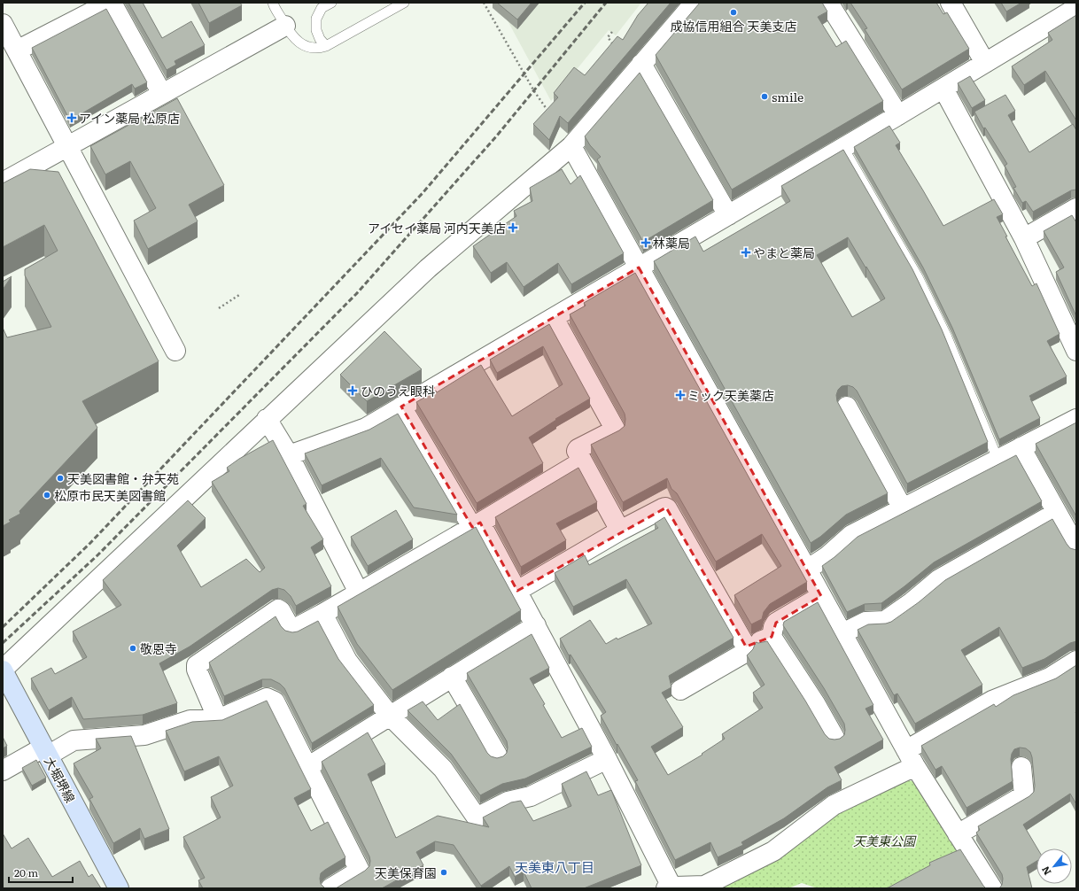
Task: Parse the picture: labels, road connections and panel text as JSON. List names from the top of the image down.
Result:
{
  "streets": {
    "main road": ["大堀堺線"]
  },
  "districts": ["天美東八丁目"],
  "parks": ["天美東公園"],
  "places": {
    "other": [
      "成協信用組合 天美支店",
      "smile",
      "天美図書館・弁天苑",
      "松原市民天美図書館",
      "敬恩寺",
      "天美保育園"
    ],
    "health": [
      "アイン薬局 松原店",
      "アイセイ薬局 河内天美店",
      "林薬局",
      "やまと薬局",
      "ひのうえ眼科",
      "ミック天美薬店"
    ]
  },
  "scale_bar": "20 m",
  "north": "bottom left"
}
